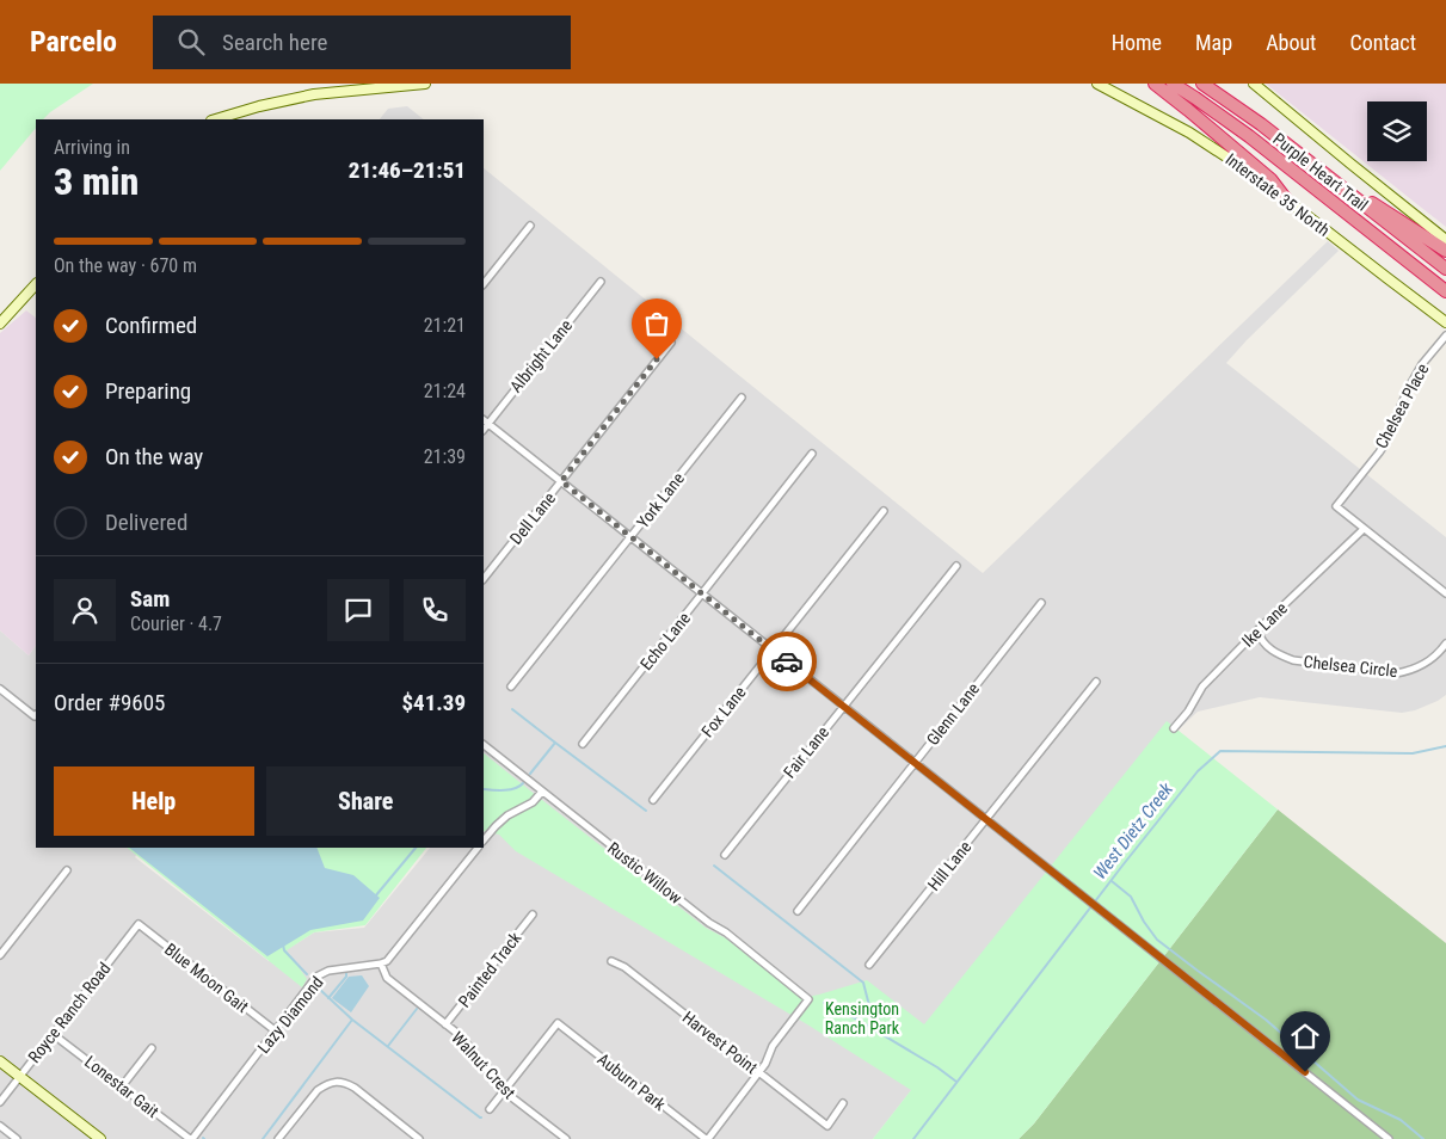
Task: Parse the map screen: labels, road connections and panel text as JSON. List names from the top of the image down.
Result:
{
  "streets": {
    "highway": ["Purple Heart Trail"],
    "main road": ["Interstate 35 North"],
    "street": [
      "Albright Lane",
      "Chelsea Place",
      "York Lane",
      "Dell Lane",
      "Ike Lane",
      "Echo Lane",
      "Chelsea Circle",
      "Fox Lane",
      "Glenn Lane",
      "Fair Lane",
      "Hill Lane",
      "Rustic Willow",
      "Painted Track",
      "Blue Moon Gait",
      "Royce Ranch Road",
      "Lazy Diamond",
      "Harvest Point",
      "Walnut Crest",
      "Auburn Park",
      "Lonestar Gait"
    ]
  },
  "crossings": [
    ["Chelsea Place", "Ike Lane"],
    ["Ike Lane", "Chelsea Circle"],
    ["Rustic Willow", "Harvest Point"],
    ["Painted Track", "Walnut Crest"],
    ["Blue Moon Gait", "Royce Ranch Road"],
    ["Blue Moon Gait", "Lazy Diamond"],
    ["Royce Ranch Road", "Lonestar Gait"],
    ["Lazy Diamond", "Walnut Crest"],
    ["Lazy Diamond", "Lonestar Gait"],
    ["Walnut Crest", "Auburn Park"]
  ],
  "water": ["West Dietz Creek"],
  "parks": ["Kensington Ranch Park"],
  "page": {
    "header": "Parcelo",
    "search": "Search here",
    "nav": [
      "Home",
      "Map",
      "About",
      "Contact"
    ],
    "heading": ["3 min", "Arriving in", "21:46–21:51"],
    "panel": [
      "Sam",
      "Courier · 4.7",
      "Order #9605",
      "$41.39"
    ],
    "bar": "On the way · 670 m",
    "list": [
      ["Confirmed", "21:21"],
      ["Preparing", "21:24"],
      ["On the way", "21:39"],
      "Delivered"
    ],
    "buttons": ["Help", "Share"]
  }
}
